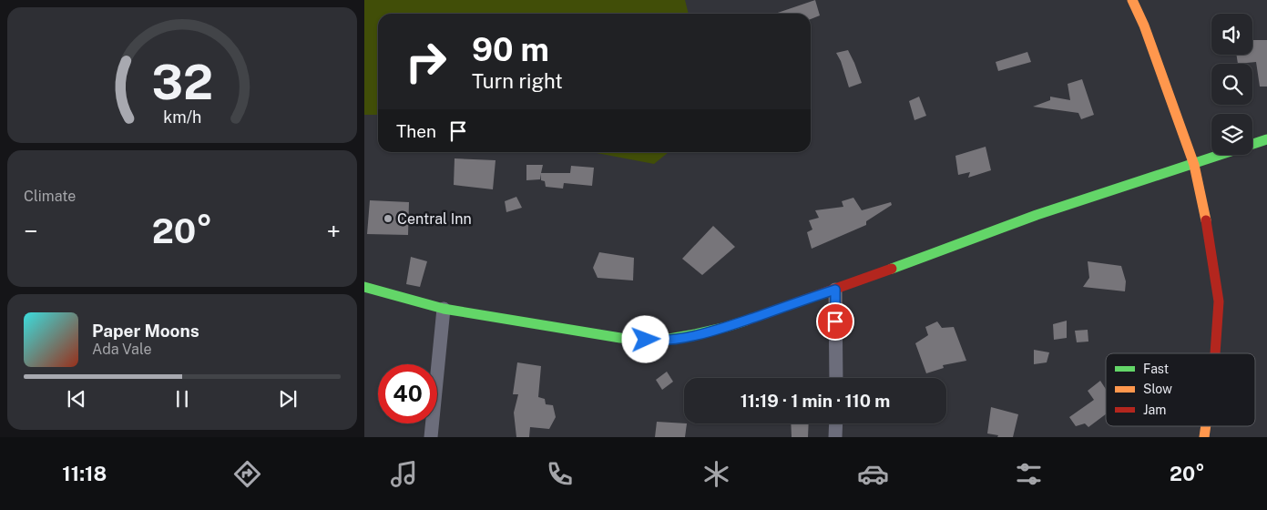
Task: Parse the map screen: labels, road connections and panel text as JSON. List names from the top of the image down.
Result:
{
  "places": ["Central Inn"],
  "legend": ["Fast", "Slow", "Jam"],
  "page": {
    "turn": ["90 m", "Turn right"],
    "then": "Then",
    "tile": "Climate",
    "heat": ["−", "20°", "+"],
    "song": ["Paper Moons", "Ada Vale"],
    "limit": "40",
    "trip": "11:19 · 1 min · 110 m",
    "tabs": ["11:18", "20°"],
    "gauge": ["32", "km/h"]
  }
}
